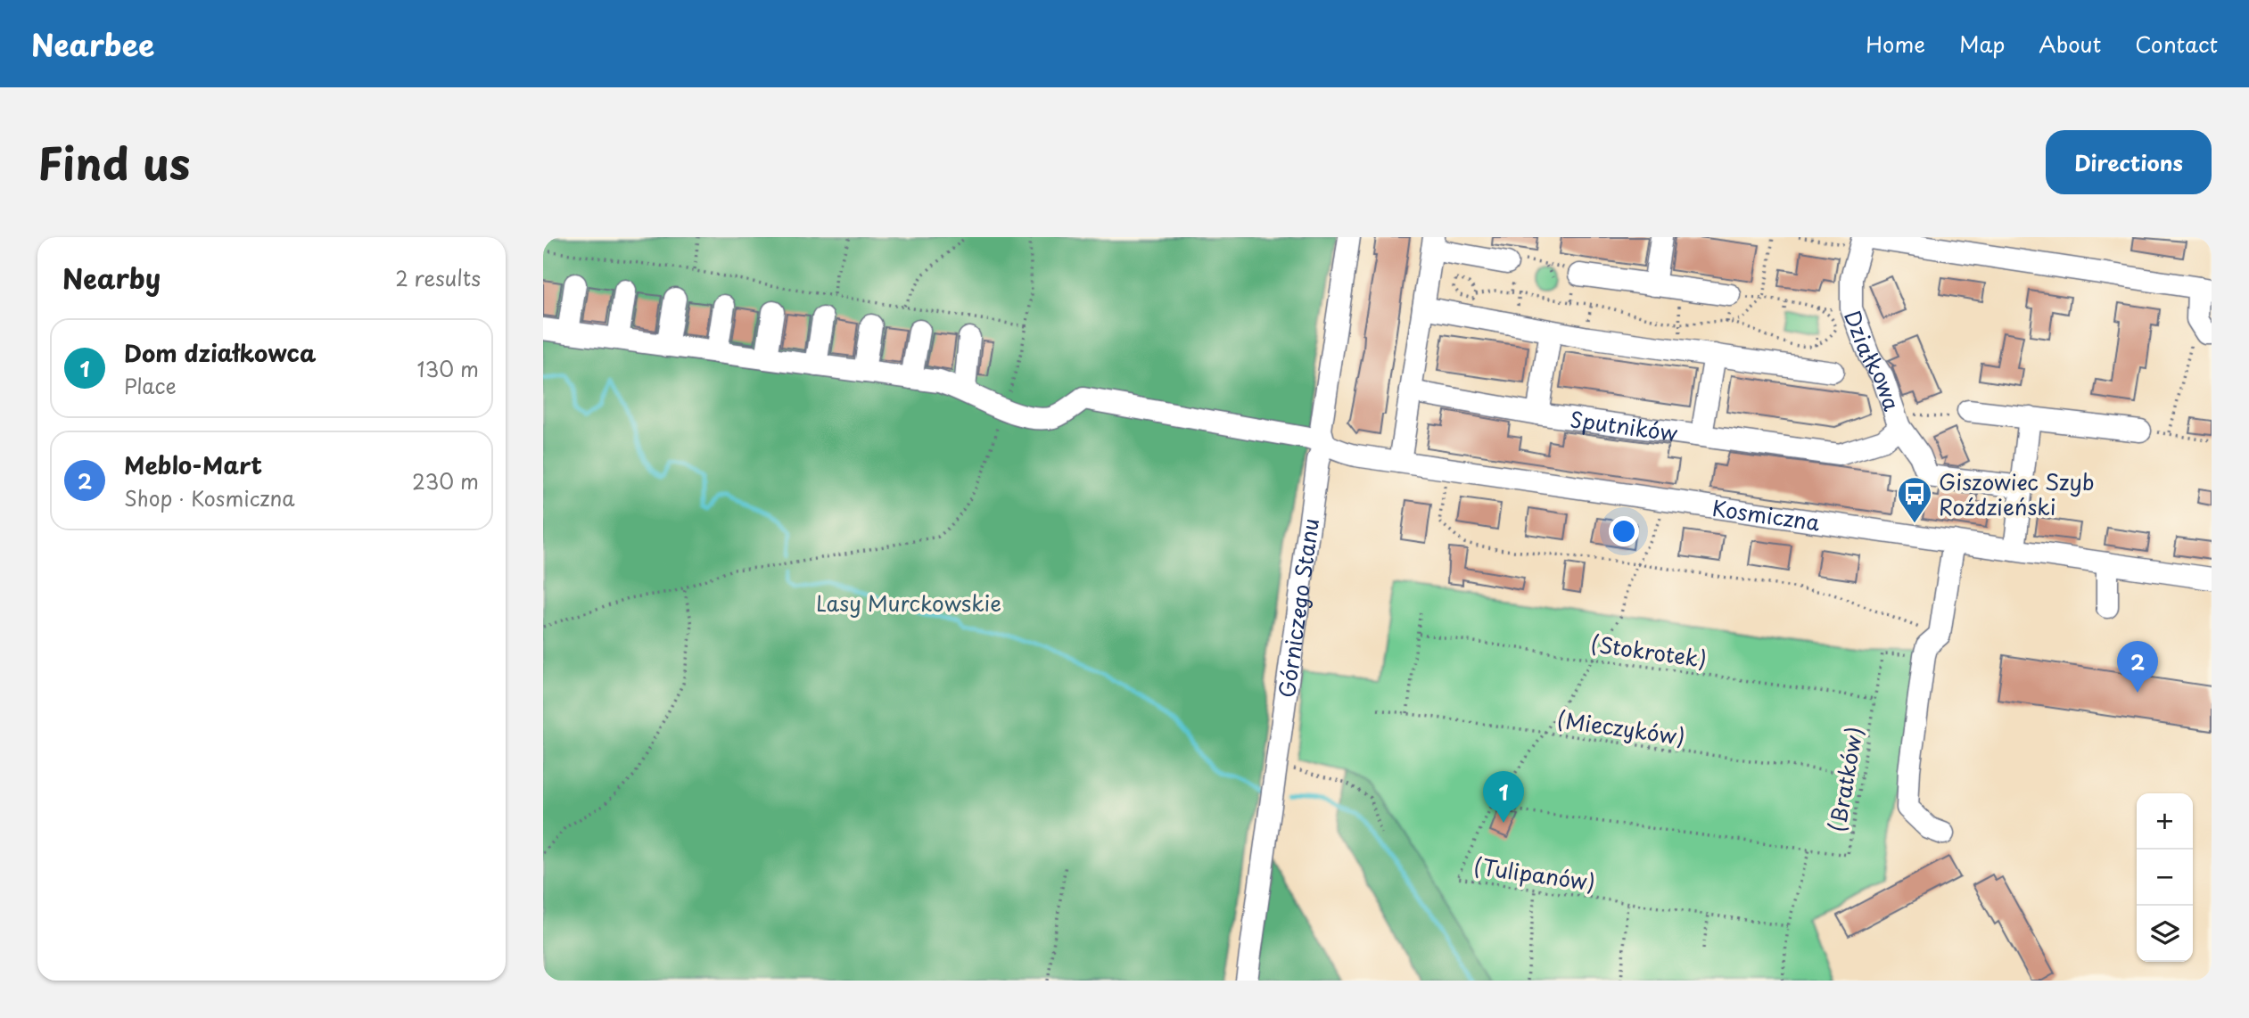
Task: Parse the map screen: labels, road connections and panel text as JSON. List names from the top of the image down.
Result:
{
  "streets": {
    "street": [
      "Działkowa",
      "Sputników",
      "Kosmiczna",
      "Górniczego Stanu"
    ],
    "path": [
      "(Stokrotek)",
      "(Mieczyków)",
      "(Bratków)",
      "(Tulipanów)"
    ]
  },
  "crossings": [
    ["Działkowa", "Sputników"],
    ["Kosmiczna", "Górniczego Stanu"],
    ["Kosmiczna", "(Tulipanów)"],
    ["(Stokrotek)", "(Bratków)"],
    ["(Stokrotek)", "(Tulipanów)"],
    ["(Mieczyków)", "(Bratków)"],
    ["(Mieczyków)", "(Tulipanów)"],
    ["(Bratków)", "(Tulipanów)"]
  ],
  "parks": ["Lasy Murckowskie"],
  "places": {
    "bus stop": ["Giszowiec Szyb Roździeński"]
  },
  "page": {
    "header": "Nearbee",
    "nav": [
      "Home",
      "Map",
      "About",
      "Contact"
    ],
    "title": "Find us",
    "buttons": "Directions",
    "heading": ["Nearby", "2 results"],
    "list": [
      {
        "mark": "1",
        "name": "Dom działkowca",
        "note": "Place",
        "value": "130 m"
      },
      {
        "mark": "2",
        "name": "Meblo-Mart",
        "note": "Shop · Kosmiczna",
        "value": "230 m"
      }
    ],
    "pins": ["2", "1"],
    "map_buttons": ["+", "−"]
  }
}
